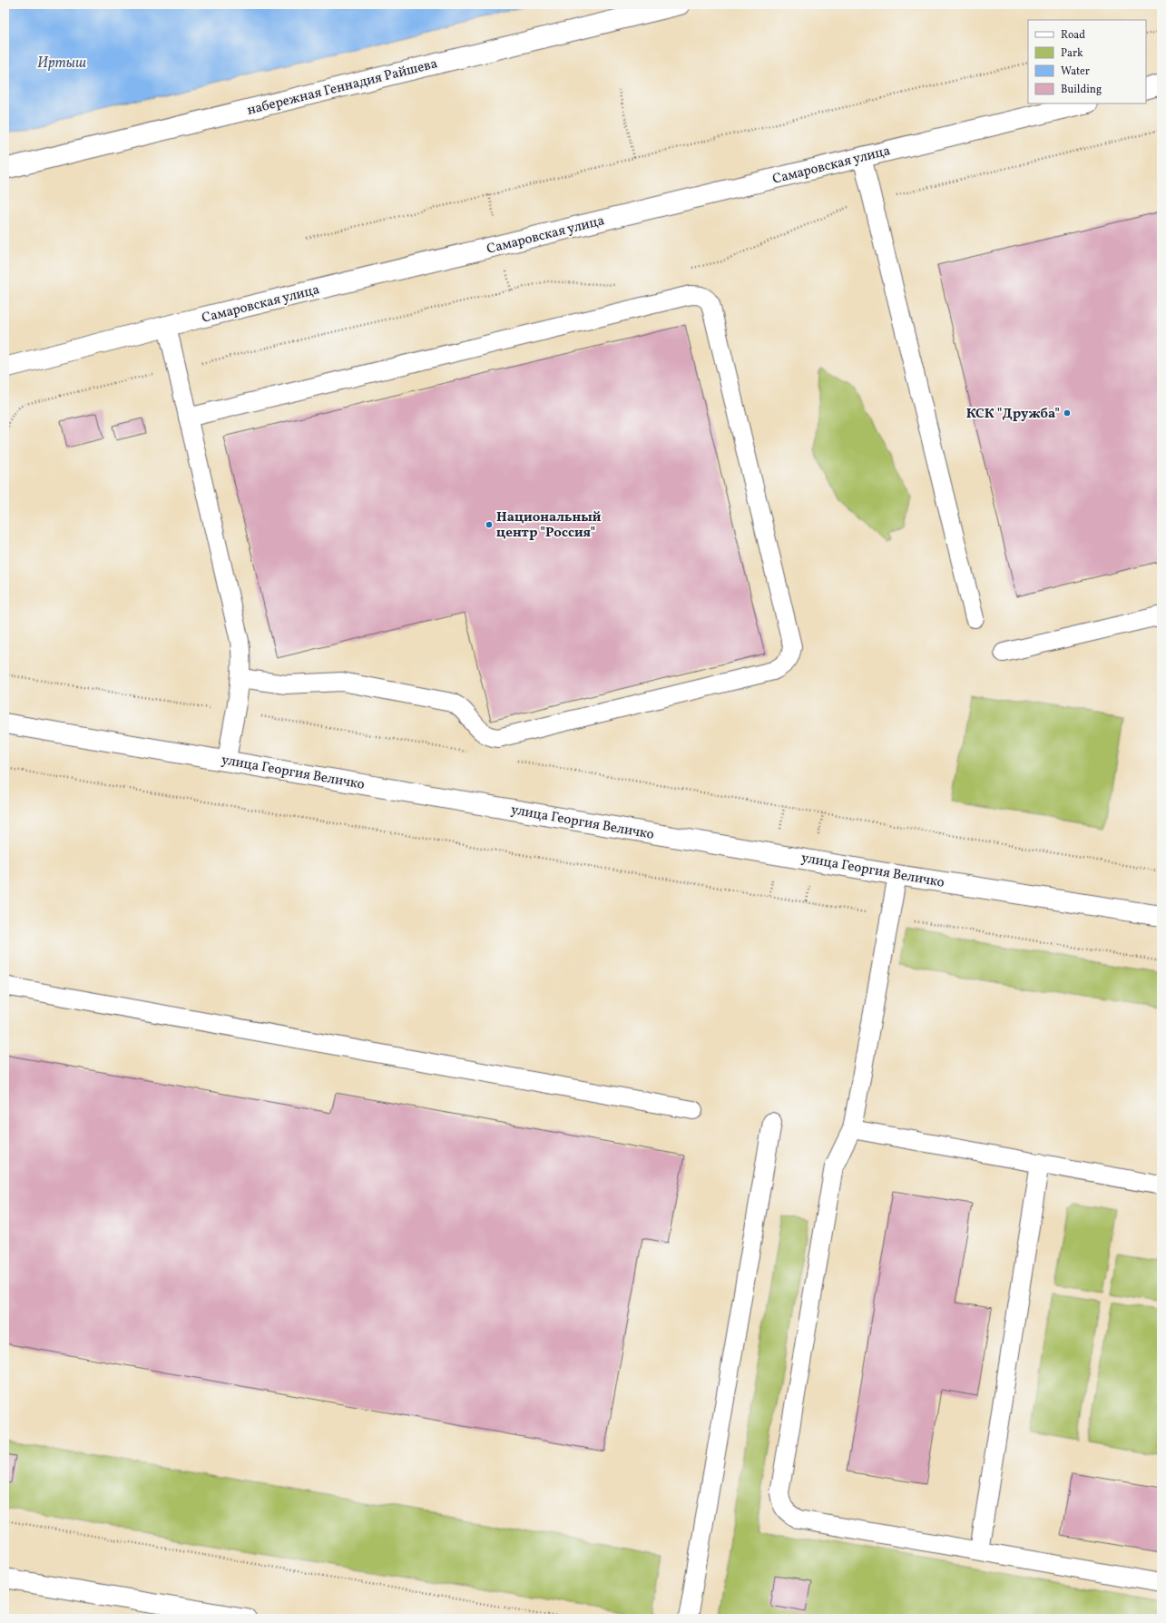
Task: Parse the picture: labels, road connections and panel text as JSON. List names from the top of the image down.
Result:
{
  "streets": {
    "street": ["набережная Геннадия Райшева", "Самаровская улица", "улица Георгия Величко"]
  },
  "water": ["Иртыш"],
  "places": ["КСК \"Дружба\"", "Национальный центр \"Россия\""],
  "legend": [
    "Road",
    "Park",
    "Water",
    "Building"
  ]
}
